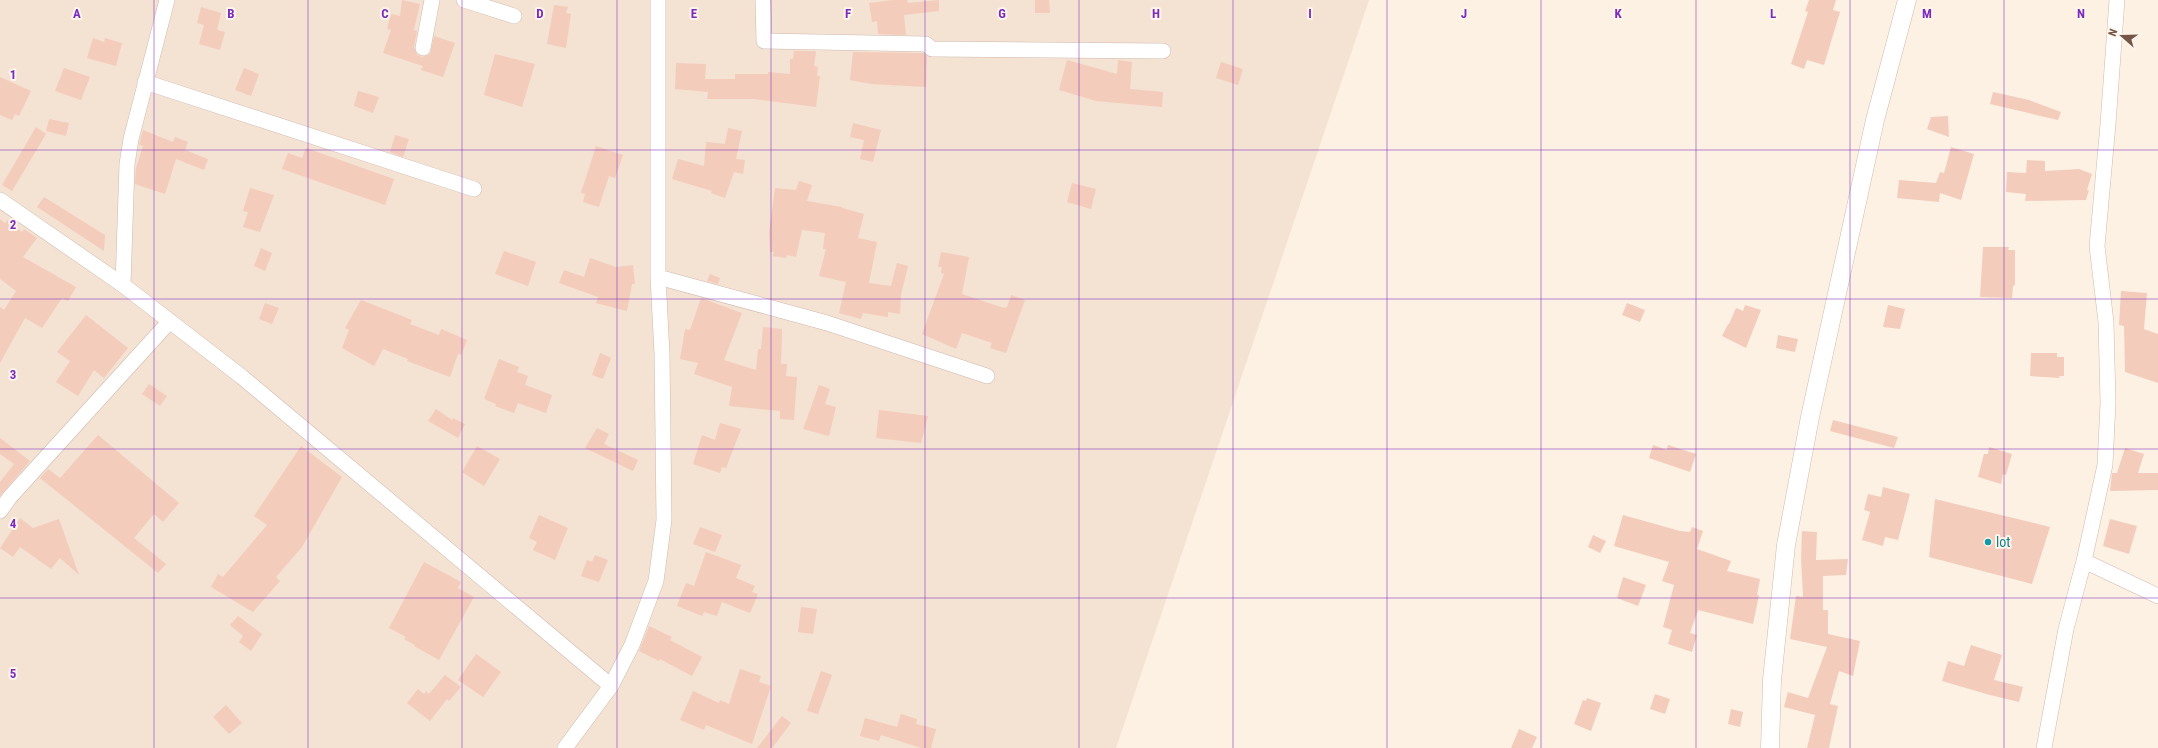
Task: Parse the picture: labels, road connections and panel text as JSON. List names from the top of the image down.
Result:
{
  "places": ["lot"],
  "north": "left",
  "grid": {
    "columns": [
      "A",
      "B",
      "C",
      "D",
      "E",
      "F",
      "G",
      "H",
      "I",
      "J",
      "K",
      "L",
      "M",
      "N"
    ],
    "rows": [
      "1",
      "2",
      "3",
      "4",
      "5"
    ]
  }
}
